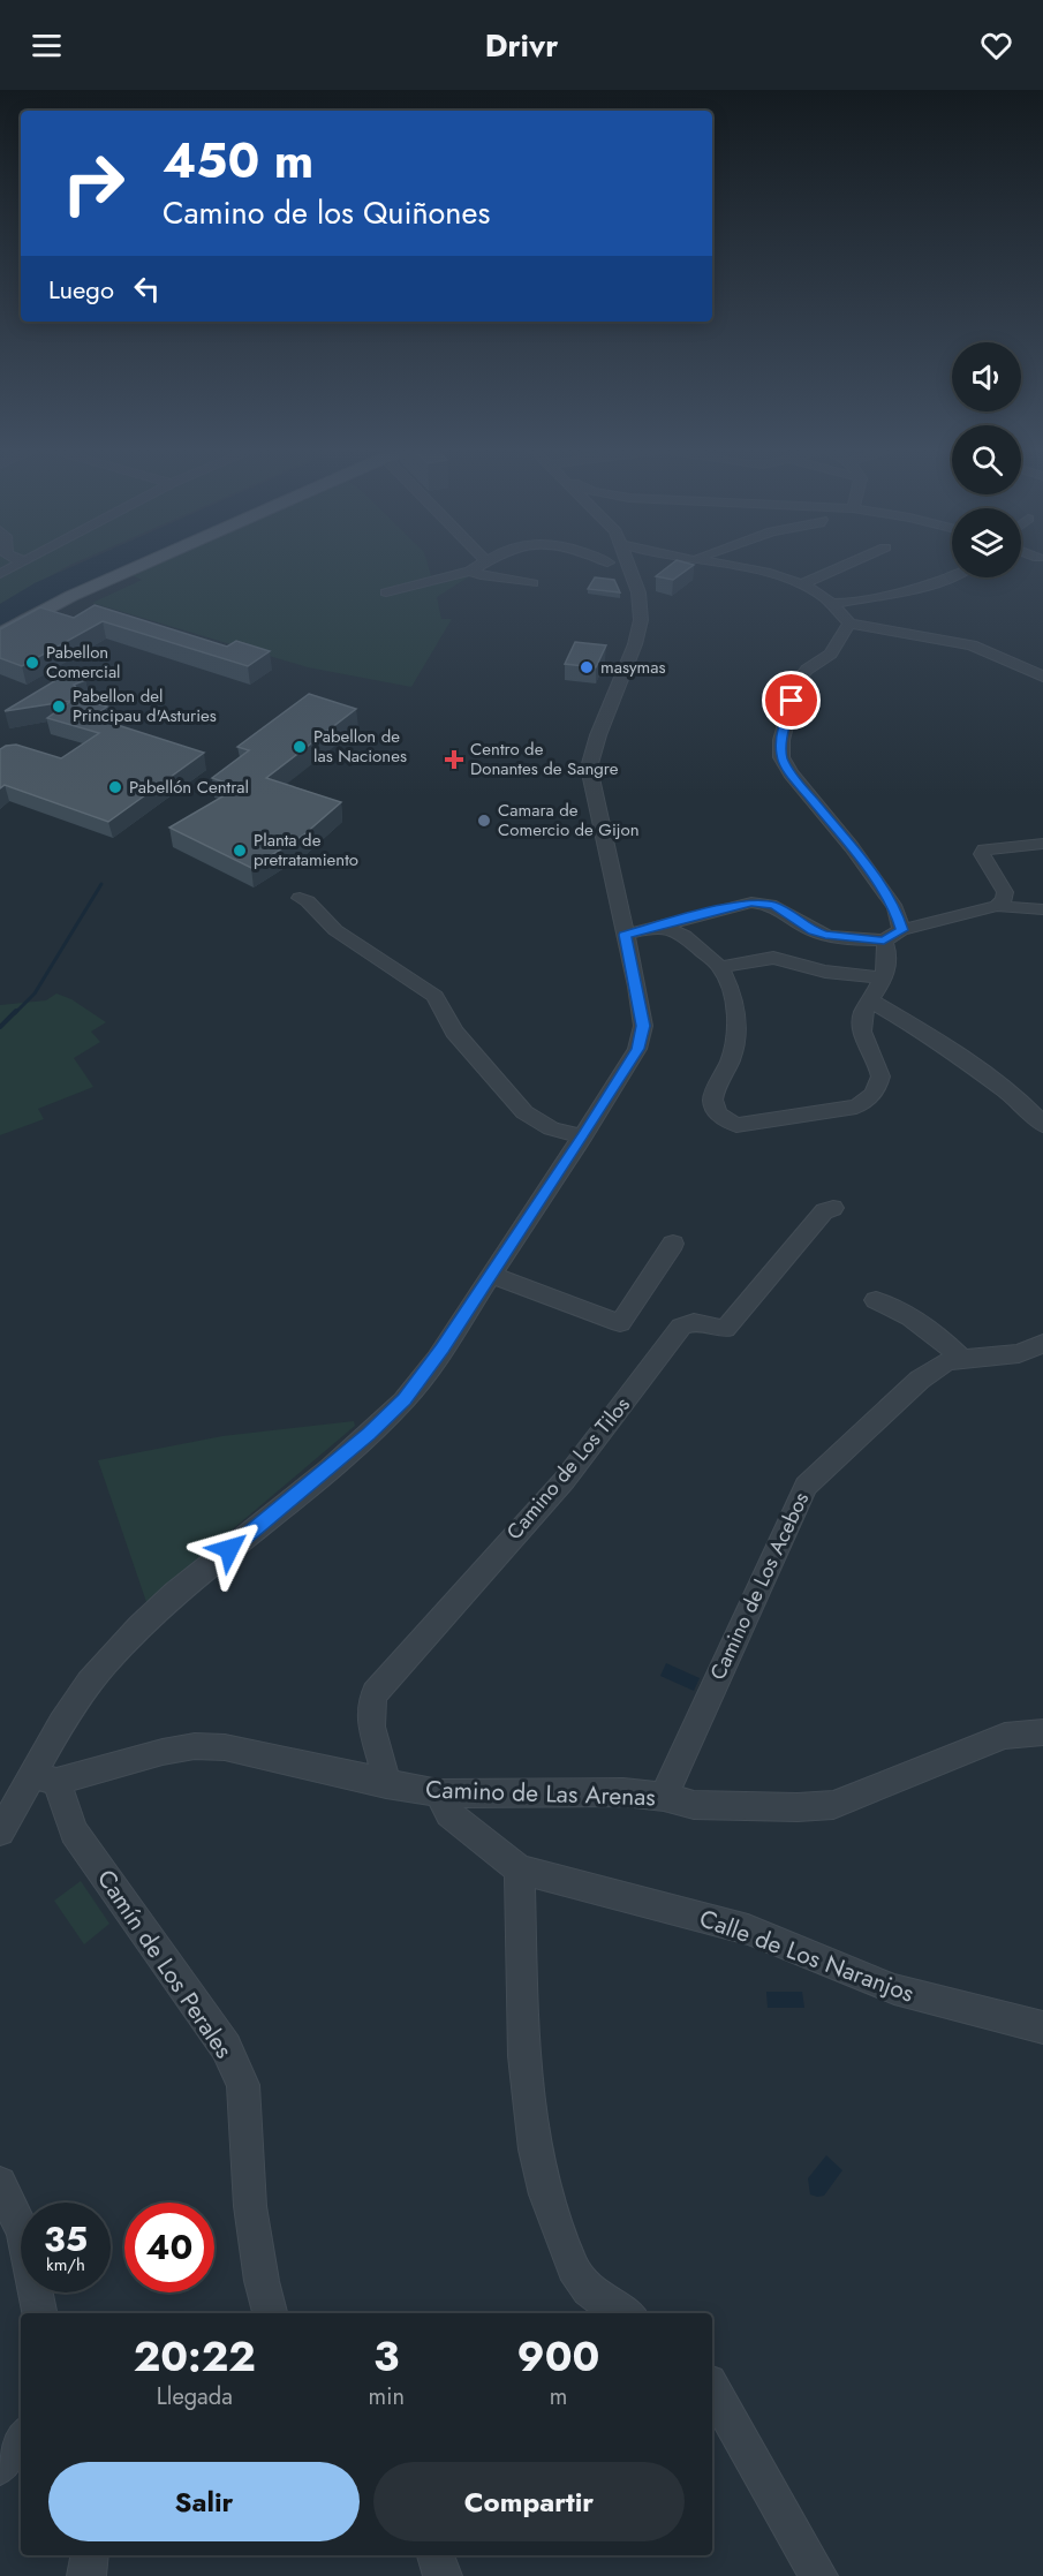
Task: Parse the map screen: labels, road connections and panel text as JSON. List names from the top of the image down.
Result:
{
  "streets": {
    "street": [
      "Camino de Los Tilos",
      "Camino de Los Acebos",
      "Camino de Las Arenas",
      "Calle de Los Naranjos",
      "Camín de Los Perales"
    ]
  },
  "crossings": [
    ["Camino de Los Tilos", "Camino de Las Arenas"],
    ["Camino de Los Acebos", "Camino de Las Arenas"],
    ["Camino de Las Arenas", "Calle de Los Naranjos"],
    ["Camino de Las Arenas", "Camín de Los Perales"]
  ],
  "places": {
    "other": [
      "Pabellon Comercial",
      "masymas",
      "Pabellon del Principau d'Asturies",
      "Pabellon de las Naciones",
      "Pabellón Central",
      "Camara de Comercio de Gijon",
      "Planta de pretratamiento"
    ],
    "health": ["Centro de Donantes de Sangre"]
  },
  "page": {
    "header": "Drivr",
    "turn": ["450 m", "Camino de los Quiñones"],
    "then": "Luego",
    "speed": "35 km/h",
    "limit": "40",
    "eta": [
      "20:22",
      "Llegada",
      "3",
      "min",
      "900",
      "m"
    ],
    "buttons": ["Salir", "Compartir"]
  }
}
